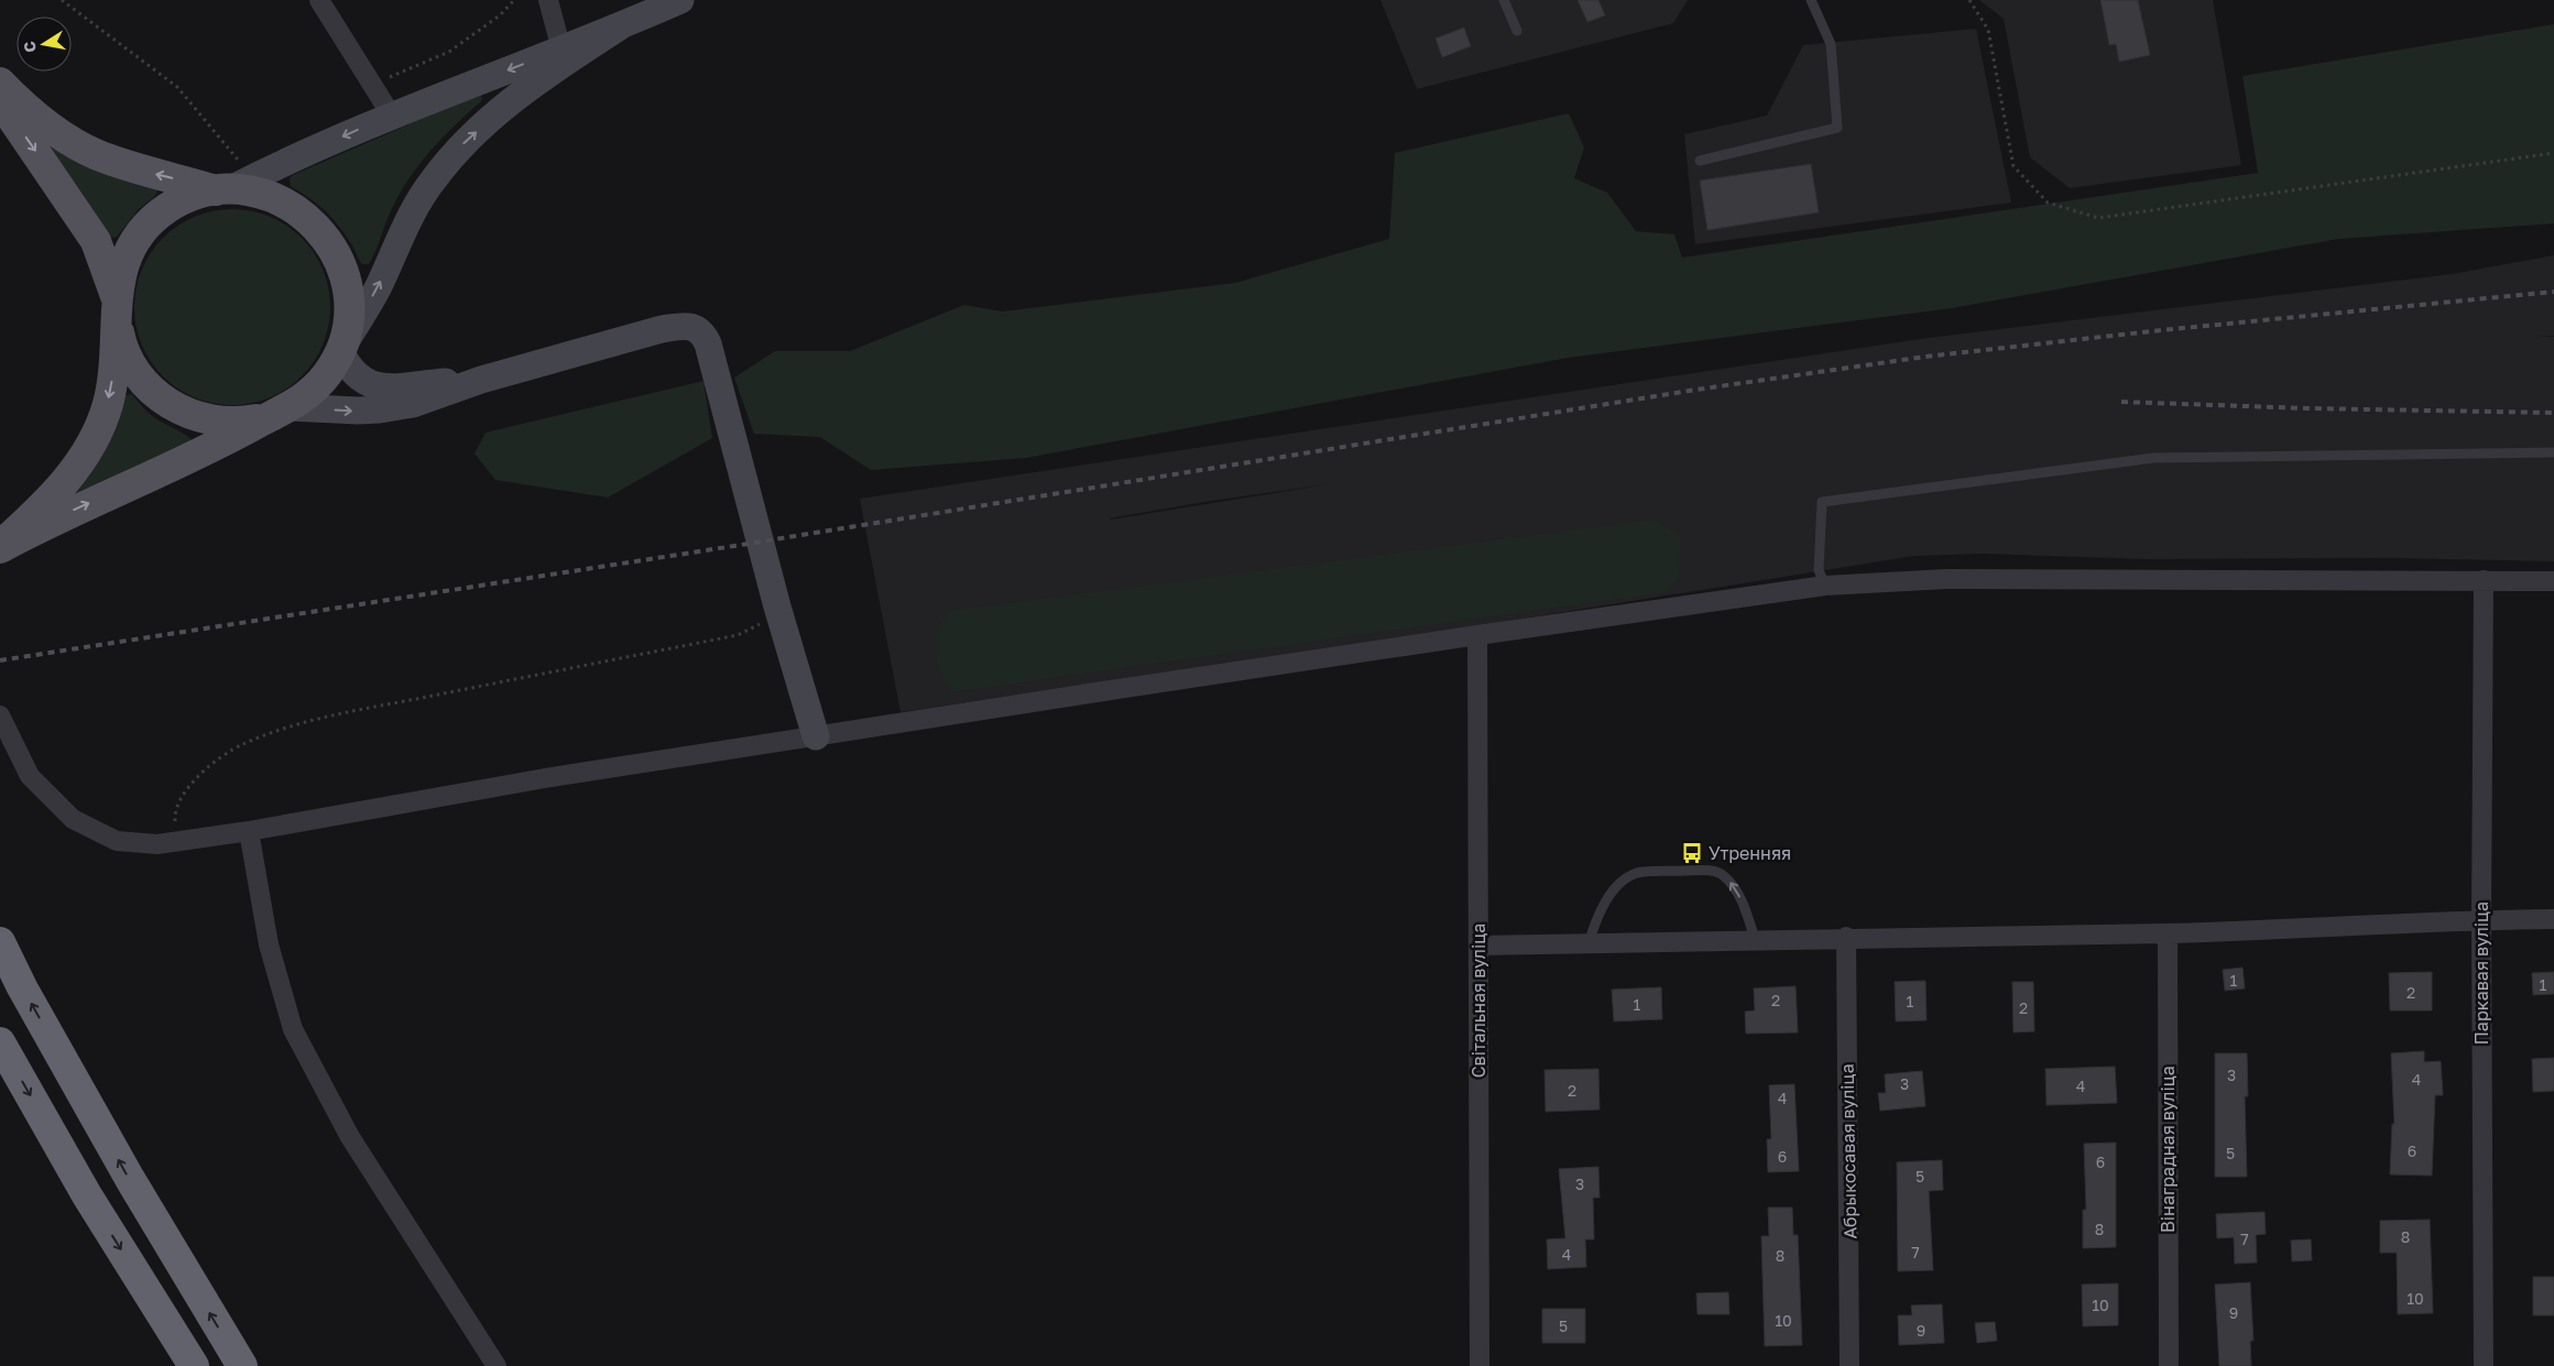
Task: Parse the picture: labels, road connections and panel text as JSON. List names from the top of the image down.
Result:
{
  "streets": {
    "street": [
      "Паркавая вуліца",
      "Світальная вуліца",
      "Вінаградная вуліца",
      "Абрыкосавая вуліца"
    ]
  },
  "places": {
    "bus stop": ["Утренняя"]
  },
  "house_numbers": [
    "1",
    "1",
    "2",
    "2",
    "1",
    "1",
    "2",
    "3",
    "4",
    "3",
    "4",
    "2",
    "4",
    "6",
    "5",
    "6",
    "6",
    "5",
    "3",
    "8",
    "8",
    "7",
    "7",
    "4",
    "8",
    "10",
    "10",
    "9",
    "10",
    "5",
    "9"
  ],
  "north": "left"
}
